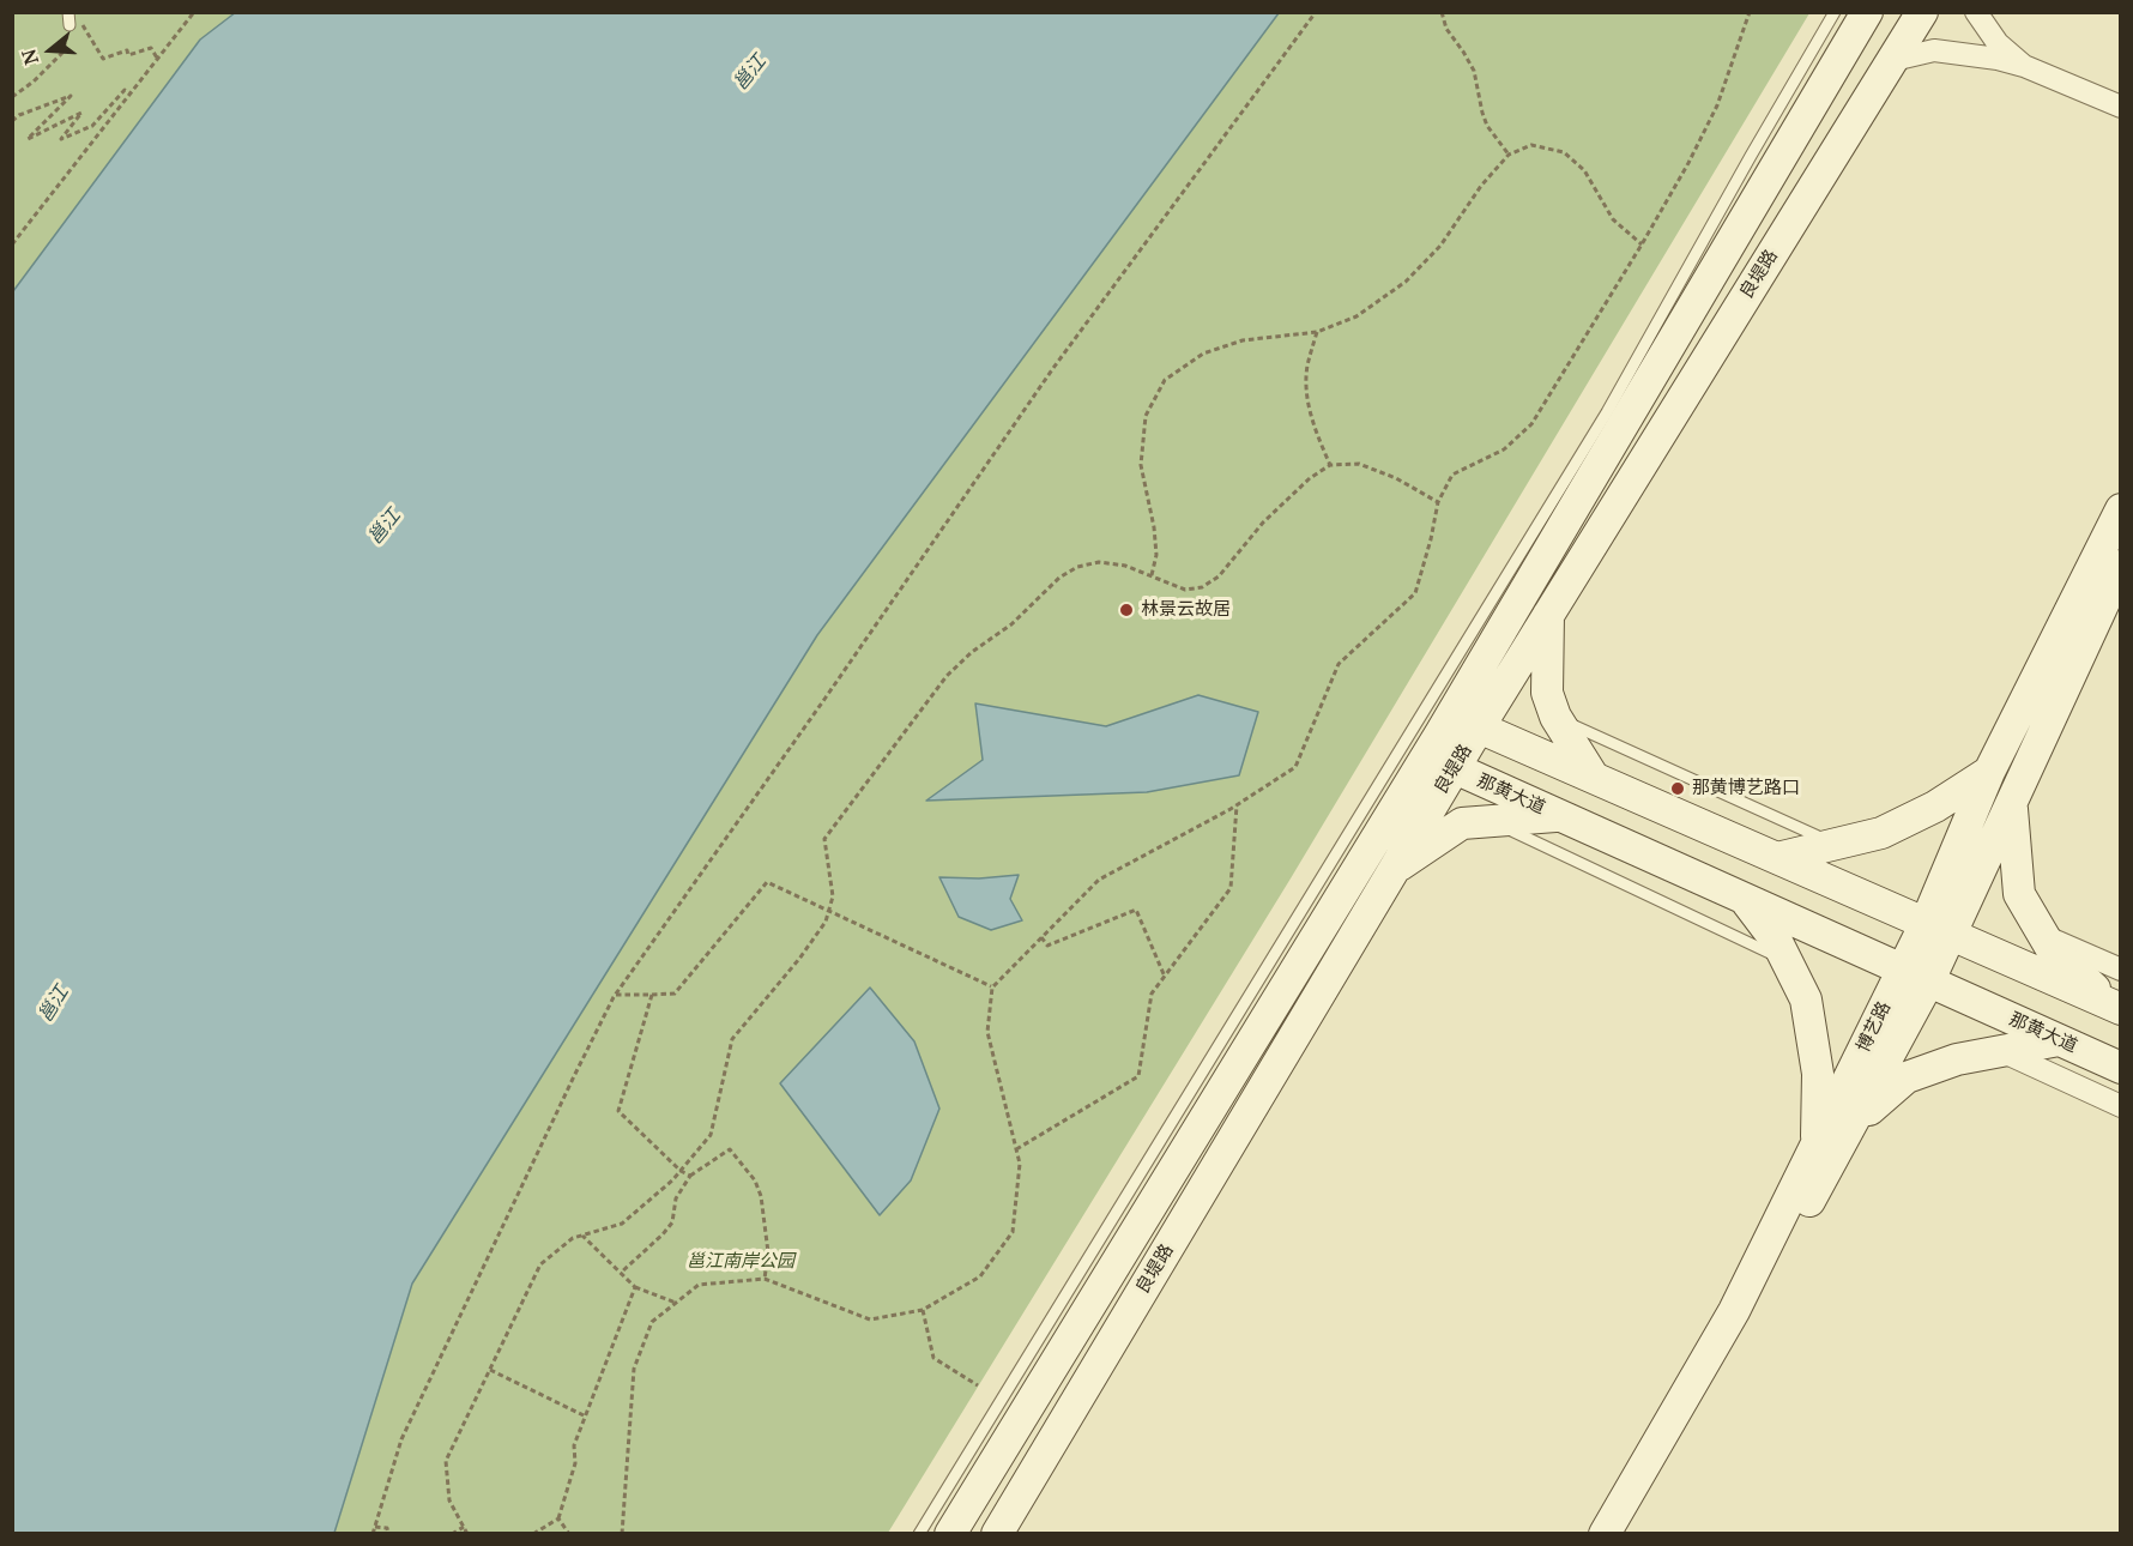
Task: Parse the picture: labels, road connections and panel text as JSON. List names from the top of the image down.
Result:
{
  "streets": {
    "main road": ["良堤路", "那黄大道", "博艺路"]
  },
  "crossings": [
    ["良堤路", "那黄大道"],
    ["那黄大道", "博艺路"]
  ],
  "water": ["邕江"],
  "parks": ["邕江南岸公园"],
  "places": ["林景云故居", "那黄博艺路口"],
  "north": "left"
}
